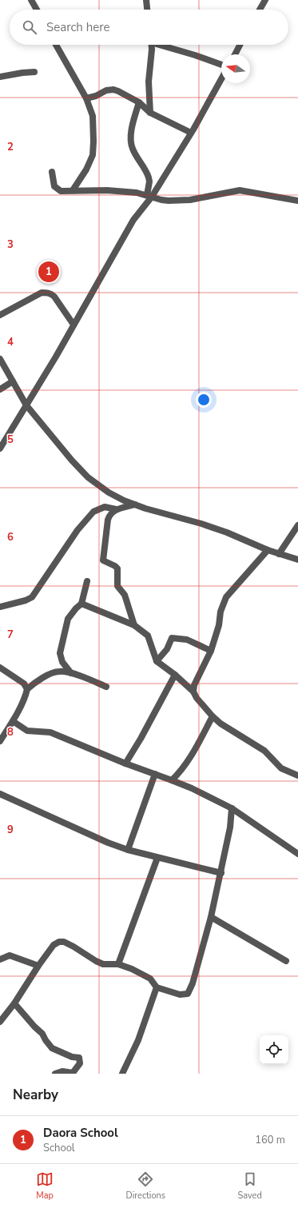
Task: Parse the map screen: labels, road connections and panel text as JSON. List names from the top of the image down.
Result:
{
  "north": "left",
  "page": {
    "search": "Search here",
    "pins": "1",
    "heading": "Nearby",
    "list": [
      {
        "mark": "1",
        "name": "Daora School",
        "note": "School",
        "value": "160 m"
      }
    ],
    "nav": ["Map", "Directions", "Saved"]
  },
  "grid": {
    "rows": [
      "2",
      "3",
      "4",
      "5",
      "6",
      "7",
      "8",
      "9"
    ]
  }
}
